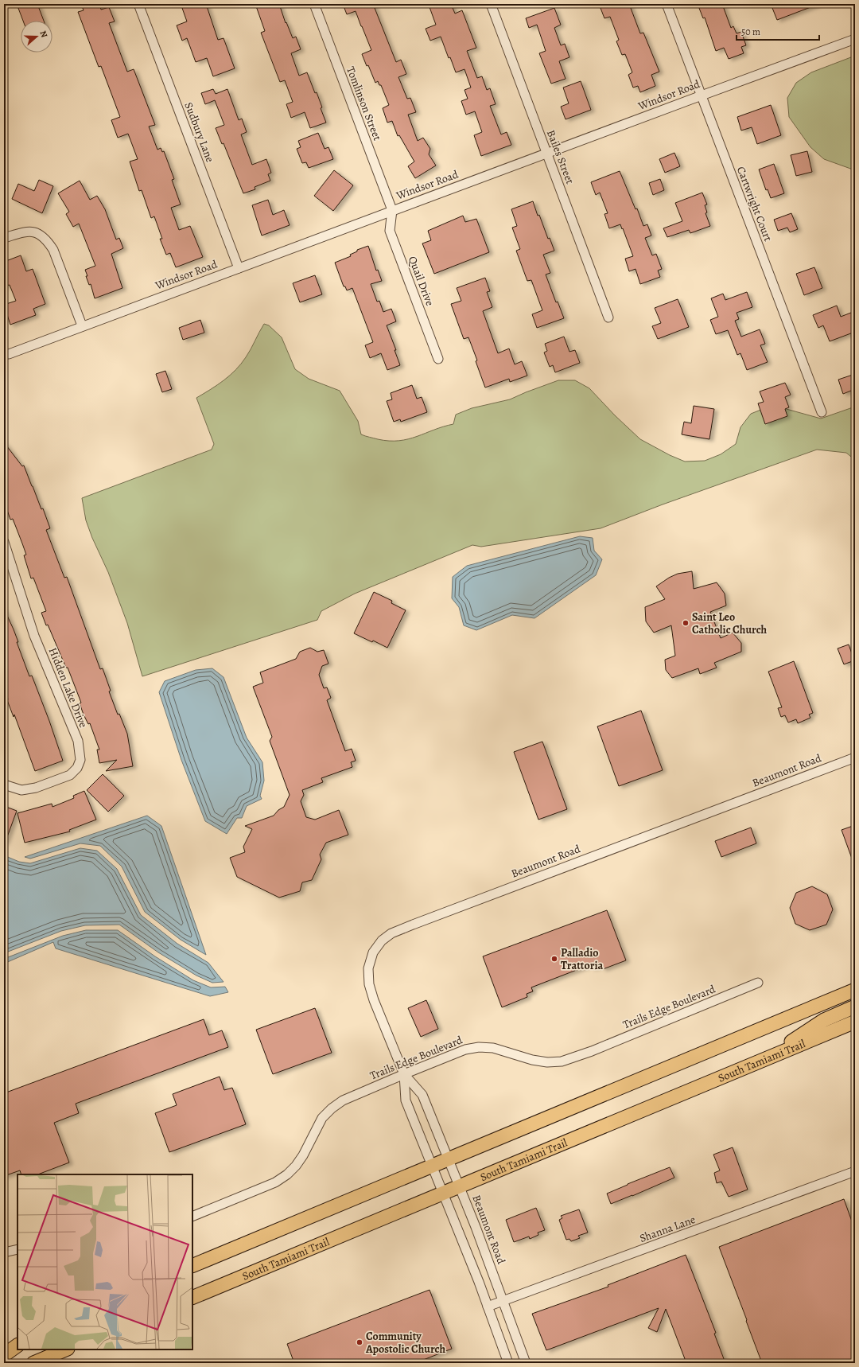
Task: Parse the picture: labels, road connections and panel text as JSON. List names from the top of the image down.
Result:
{
  "streets": {
    "main road": ["South Tamiami Trail"],
    "street": [
      "Windsor Road",
      "Tomlinson Street",
      "Sudbury Lane",
      "Bailes Street",
      "Cartwright Court",
      "Quail Drive",
      "Hidden Lake Drive",
      "Beaumont Road",
      "Trails Edge Boulevard",
      "Shanna Lane"
    ]
  },
  "crossings": [
    ["Windsor Road", "Tomlinson Street"],
    ["Windsor Road", "Sudbury Lane"],
    ["Windsor Road", "Bailes Street"],
    ["Windsor Road", "Cartwright Court"],
    ["Windsor Road", "Quail Drive"],
    ["Tomlinson Street", "Quail Drive"],
    ["Beaumont Road", "Trails Edge Boulevard"],
    ["Beaumont Road", "South Tamiami Trail"],
    ["Beaumont Road", "Shanna Lane"]
  ],
  "places": ["Saint Leo Catholic Church", "Palladio Trattoria", "Community Apostolic Church"],
  "scale_bar": "50 m",
  "north": "right"
}
